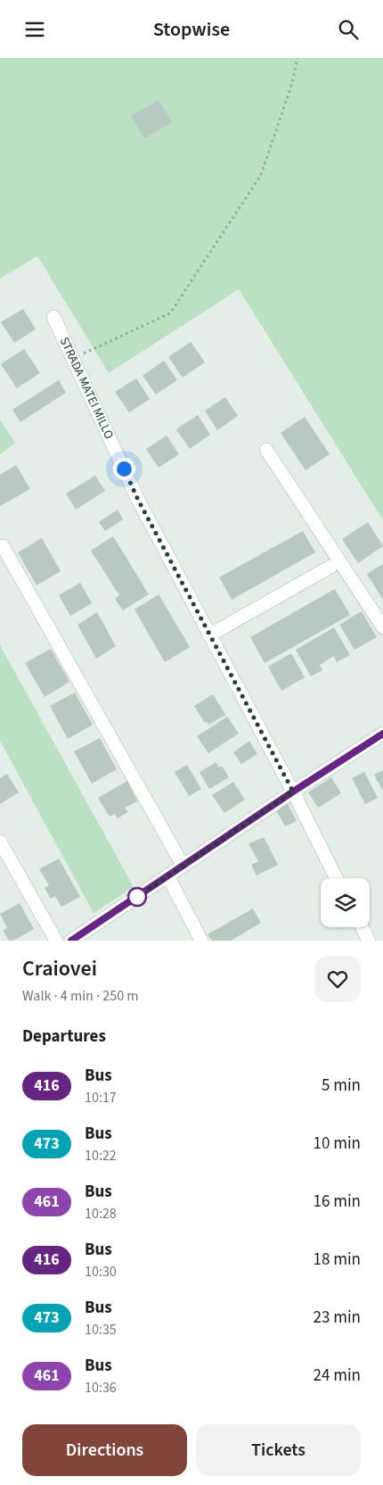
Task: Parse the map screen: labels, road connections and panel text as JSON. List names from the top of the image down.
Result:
{
  "streets": {
    "street": ["STRADA MATEI MILLO"]
  },
  "lines": ["bus line 416"],
  "page": {
    "header": "Stopwise",
    "heading": [
      ["Craiovei", "Walk · 4 min · 250 m"],
      "Departures"
    ],
    "list": [
      {
        "mark": "416",
        "name": "Bus",
        "note": "10:17",
        "value": "5 min"
      },
      {
        "mark": "473",
        "name": "Bus",
        "note": "10:22",
        "value": "10 min"
      },
      {
        "mark": "461",
        "name": "Bus",
        "note": "10:28",
        "value": "16 min"
      },
      {
        "mark": "416",
        "name": "Bus",
        "note": "10:30",
        "value": "18 min"
      },
      {
        "mark": "473",
        "name": "Bus",
        "note": "10:35",
        "value": "23 min"
      },
      {
        "mark": "461",
        "name": "Bus",
        "note": "10:36",
        "value": "24 min"
      }
    ],
    "buttons": ["Directions", "Tickets"]
  }
}
